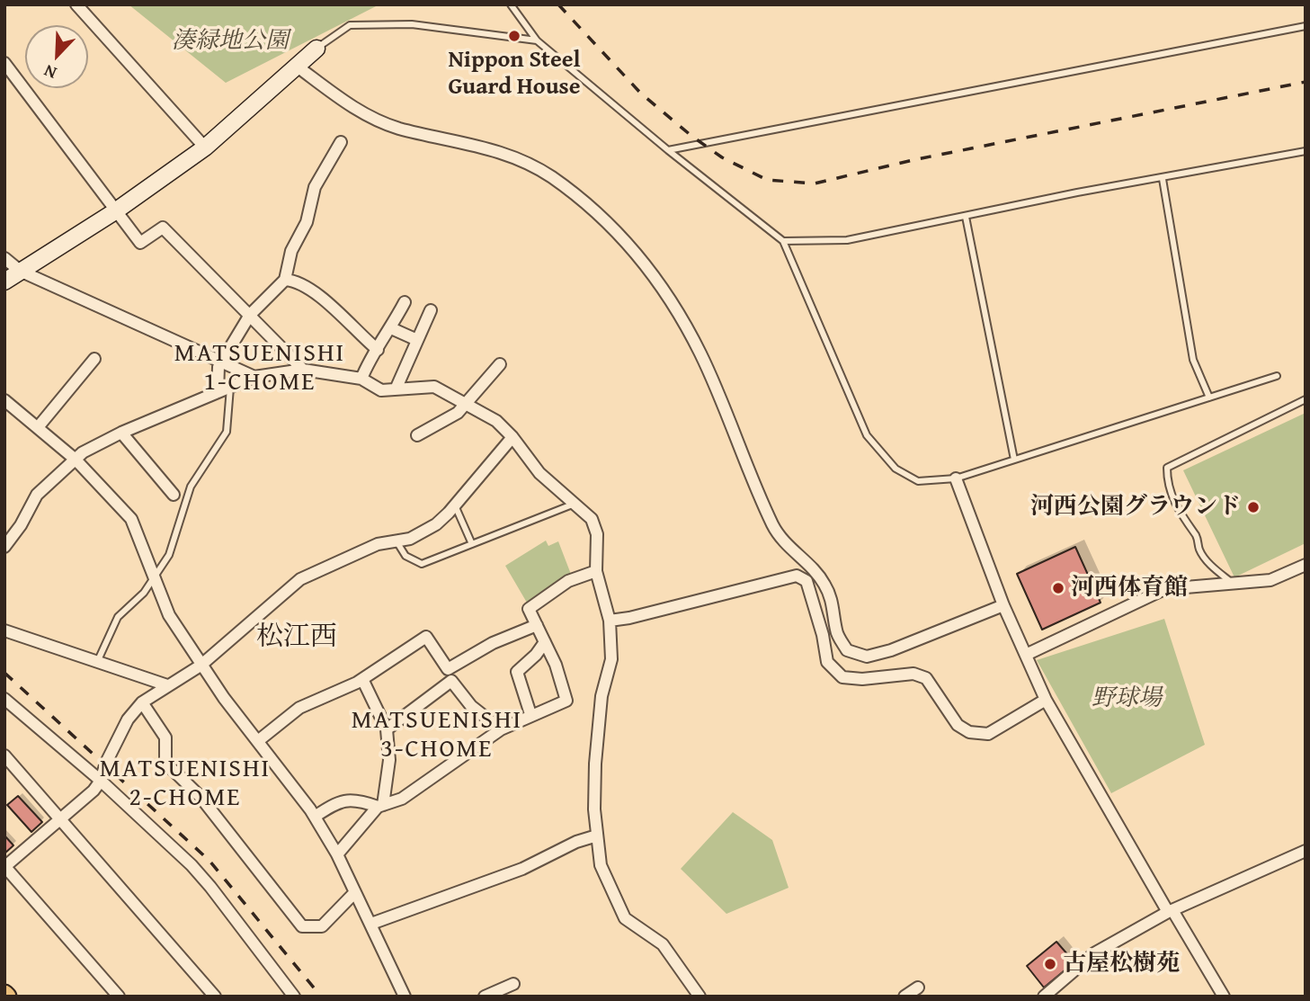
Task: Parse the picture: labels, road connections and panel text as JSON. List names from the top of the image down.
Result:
{
  "districts": [
    "MATSUENISHI 1-CHOME",
    "松江西",
    "MATSUENISHI 3-CHOME",
    "MATSUENISHI 2-CHOME"
  ],
  "parks": ["湊緑地公園", "野球場"],
  "places": [
    "Nippon Steel Guard House",
    "河西公園グラウンド",
    "河西体育館",
    "古屋松樹苑"
  ],
  "north": "bottom left"
}
